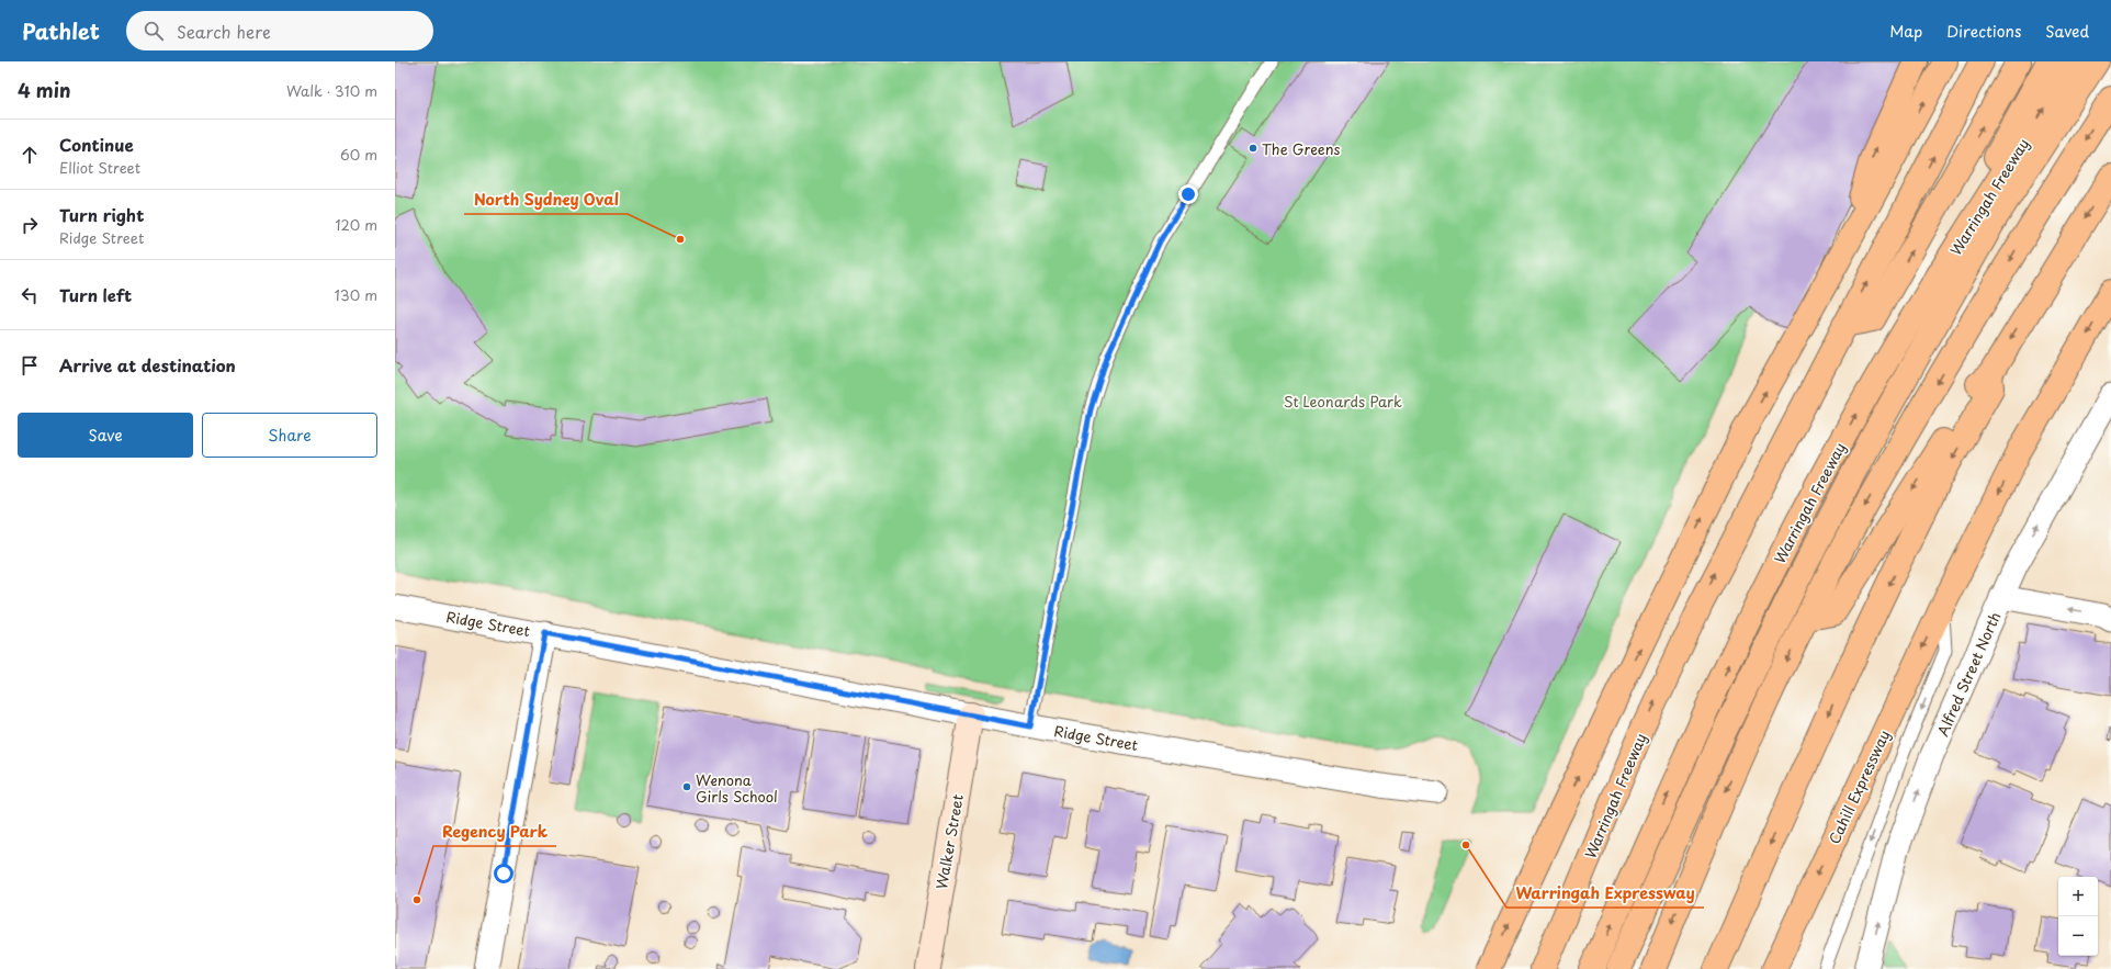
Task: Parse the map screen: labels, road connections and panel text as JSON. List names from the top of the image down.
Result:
{
  "streets": {
    "highway": ["Warringah Freeway", "Cahill Expressway"],
    "street": ["Ridge Street", "Alfred Street North", "Walker Street"]
  },
  "crossings": [
    ["Ridge Street", "Walker Street"]
  ],
  "one_way": ["Alfred Street North"],
  "parks": ["St Leonards Park"],
  "places": [
    "The Greens",
    "North Sydney Oval",
    "Wenona Girls School",
    "Warringah Expressway",
    "Regency Park"
  ],
  "page": {
    "header": "Pathlet",
    "search": "Search here",
    "nav": ["Map", "Directions", "Saved"],
    "heading": ["4 min", "Walk · 310 m"],
    "list": [
      ["Continue", "Elliot Street", "60 m"],
      ["Turn right", "Ridge Street", "120 m"],
      ["Turn left", "130 m"],
      "Arrive at destination"
    ],
    "buttons": ["Save", "Share"],
    "map_buttons": ["+", "−"]
  }
}
